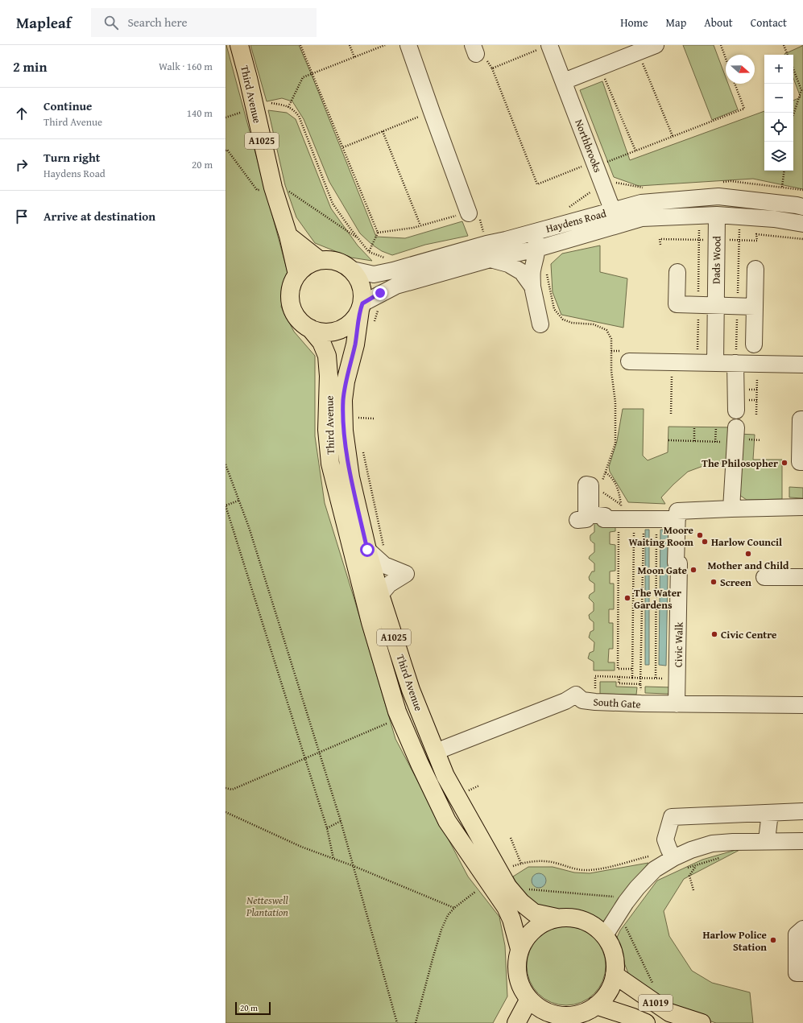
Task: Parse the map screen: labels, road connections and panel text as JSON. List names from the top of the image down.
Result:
{
  "streets": {
    "main road": ["Third Avenue", "A1025", "A1019"],
    "street": [
      "Northbrooks",
      "Haydens Road",
      "Dads Wood",
      "Civic Walk",
      "South Gate"
    ]
  },
  "crossings": [
    ["Third Avenue", "A1025"],
    ["Third Avenue", "Haydens Road"],
    ["Third Avenue", "A1019"],
    ["A1025", "Haydens Road"],
    ["Northbrooks", "Haydens Road"],
    ["Haydens Road", "Dads Wood"],
    ["Civic Walk", "South Gate"]
  ],
  "parks": ["Netteswell Plantation"],
  "places": [
    "The Philosopher",
    "Moore Waiting Room",
    "Harlow Council",
    "Mother and Child",
    "Moon Gate",
    "Screen",
    "The Water Gardens",
    "Civic Centre",
    "Harlow Police Station"
  ],
  "scale_bar": "20 m",
  "north": "right",
  "page": {
    "header": "Mapleaf",
    "search": "Search here",
    "nav": [
      "Home",
      "Map",
      "About",
      "Contact"
    ],
    "heading": ["2 min", "Walk · 160 m"],
    "map_buttons": ["+", "−"],
    "list": [
      ["Continue", "Third Avenue", "140 m"],
      ["Turn right", "Haydens Road", "20 m"],
      "Arrive at destination"
    ],
    "scale": "20 m"
  }
}
